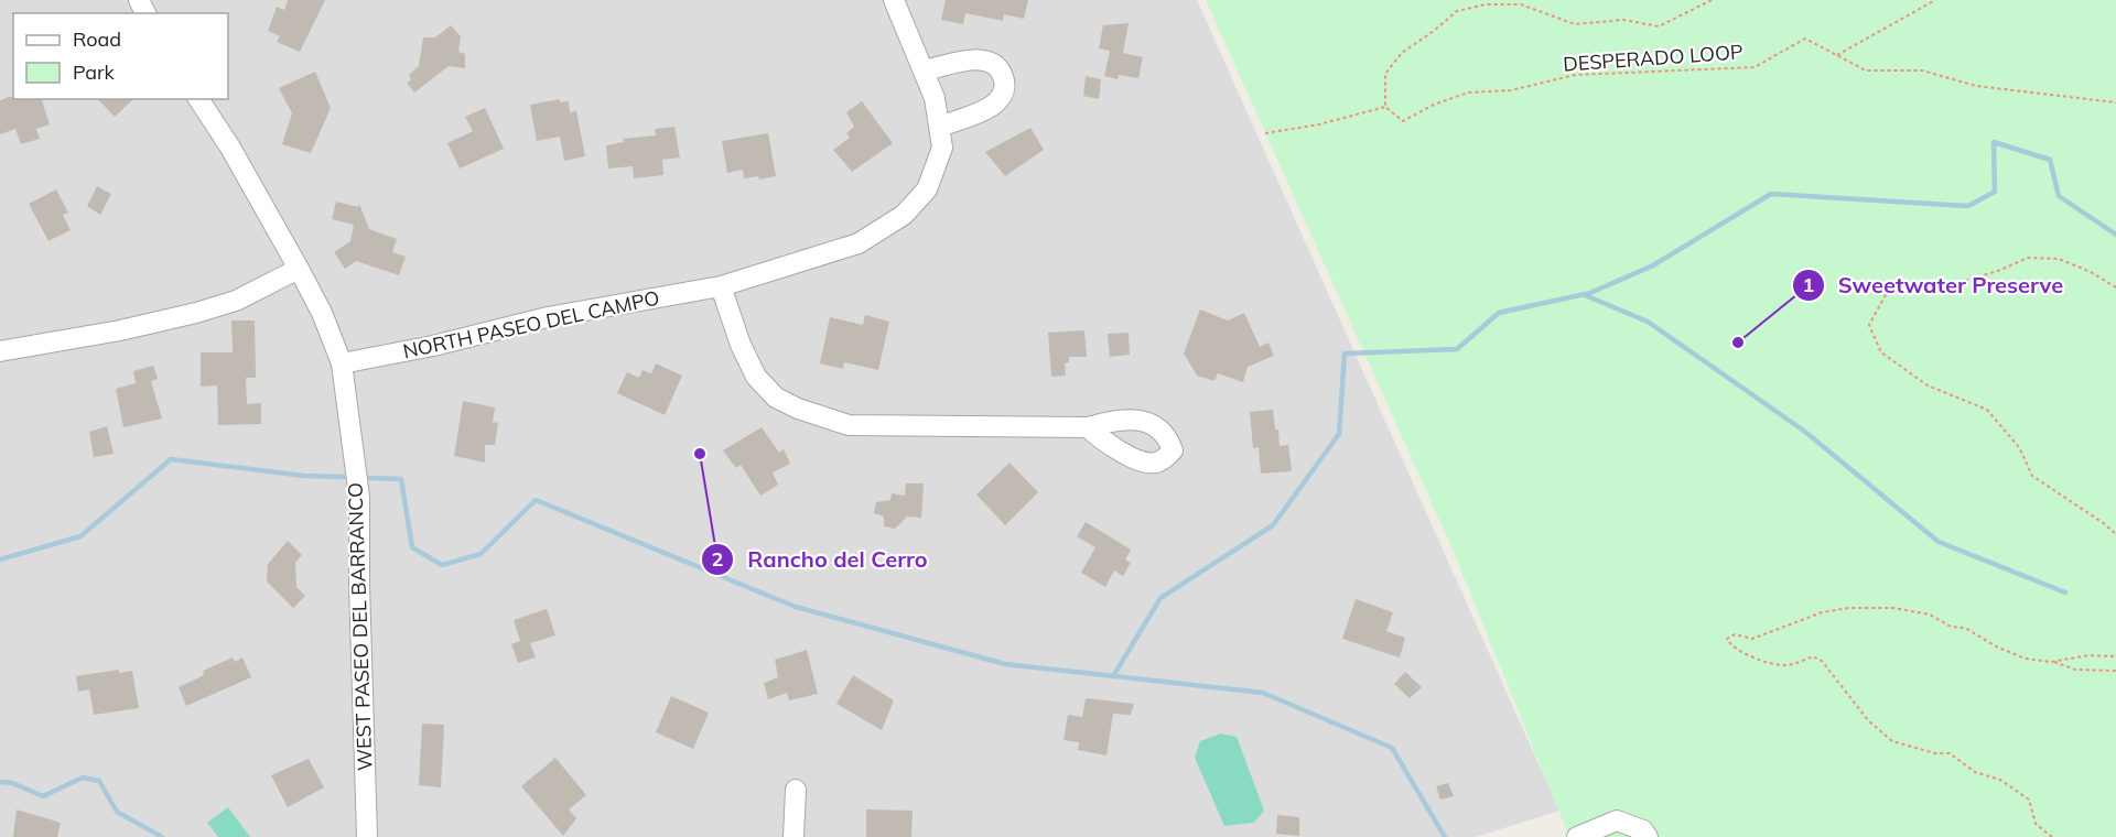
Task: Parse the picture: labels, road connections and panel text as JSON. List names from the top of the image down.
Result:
{
  "streets": {
    "street": ["NORTH PASEO DEL CAMPO", "WEST PASEO DEL BARRANCO"],
    "path": ["DESPERADO LOOP"]
  },
  "crossings": [
    ["NORTH PASEO DEL CAMPO", "WEST PASEO DEL BARRANCO"]
  ],
  "places": ["Sweetwater Preserve", "Rancho del Cerro"],
  "legend": ["Road", "Park"]
}
